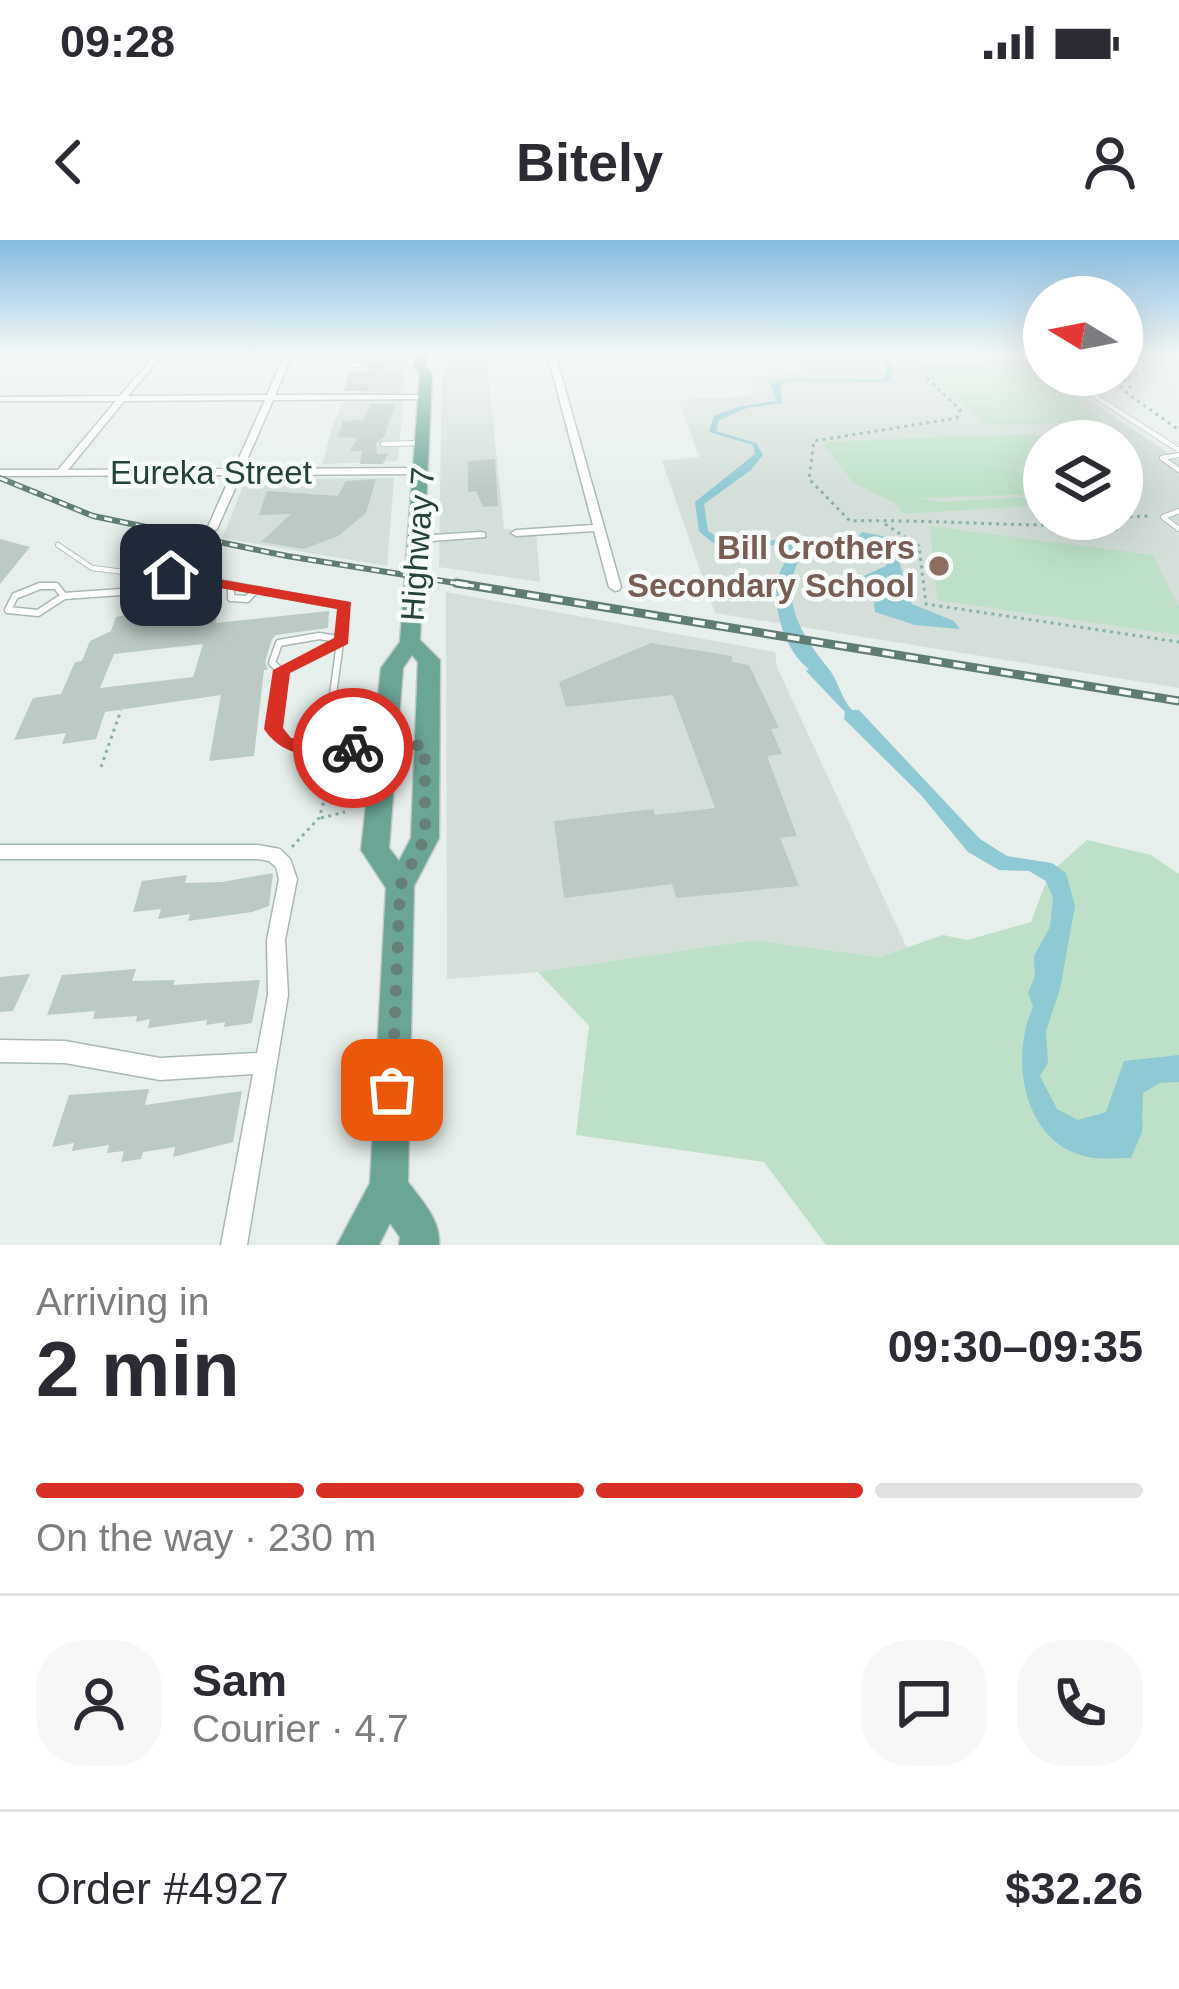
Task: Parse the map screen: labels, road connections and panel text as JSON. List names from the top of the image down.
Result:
{
  "streets": {
    "main road": ["Highway 7"],
    "street": ["Eureka Street"]
  },
  "crossings": [
    ["Eureka Street", "Highway 7"]
  ],
  "places": ["Bill Crothers Secondary School"],
  "north": "left",
  "page": {
    "status": "09:28",
    "header": "Bitely",
    "heading": ["2 min", "Arriving in", "09:30–09:35"],
    "panel": [
      "Sam",
      "Courier · 4.7",
      "Order #4927",
      "$32.26"
    ],
    "bar": "On the way · 230 m"
  }
}
